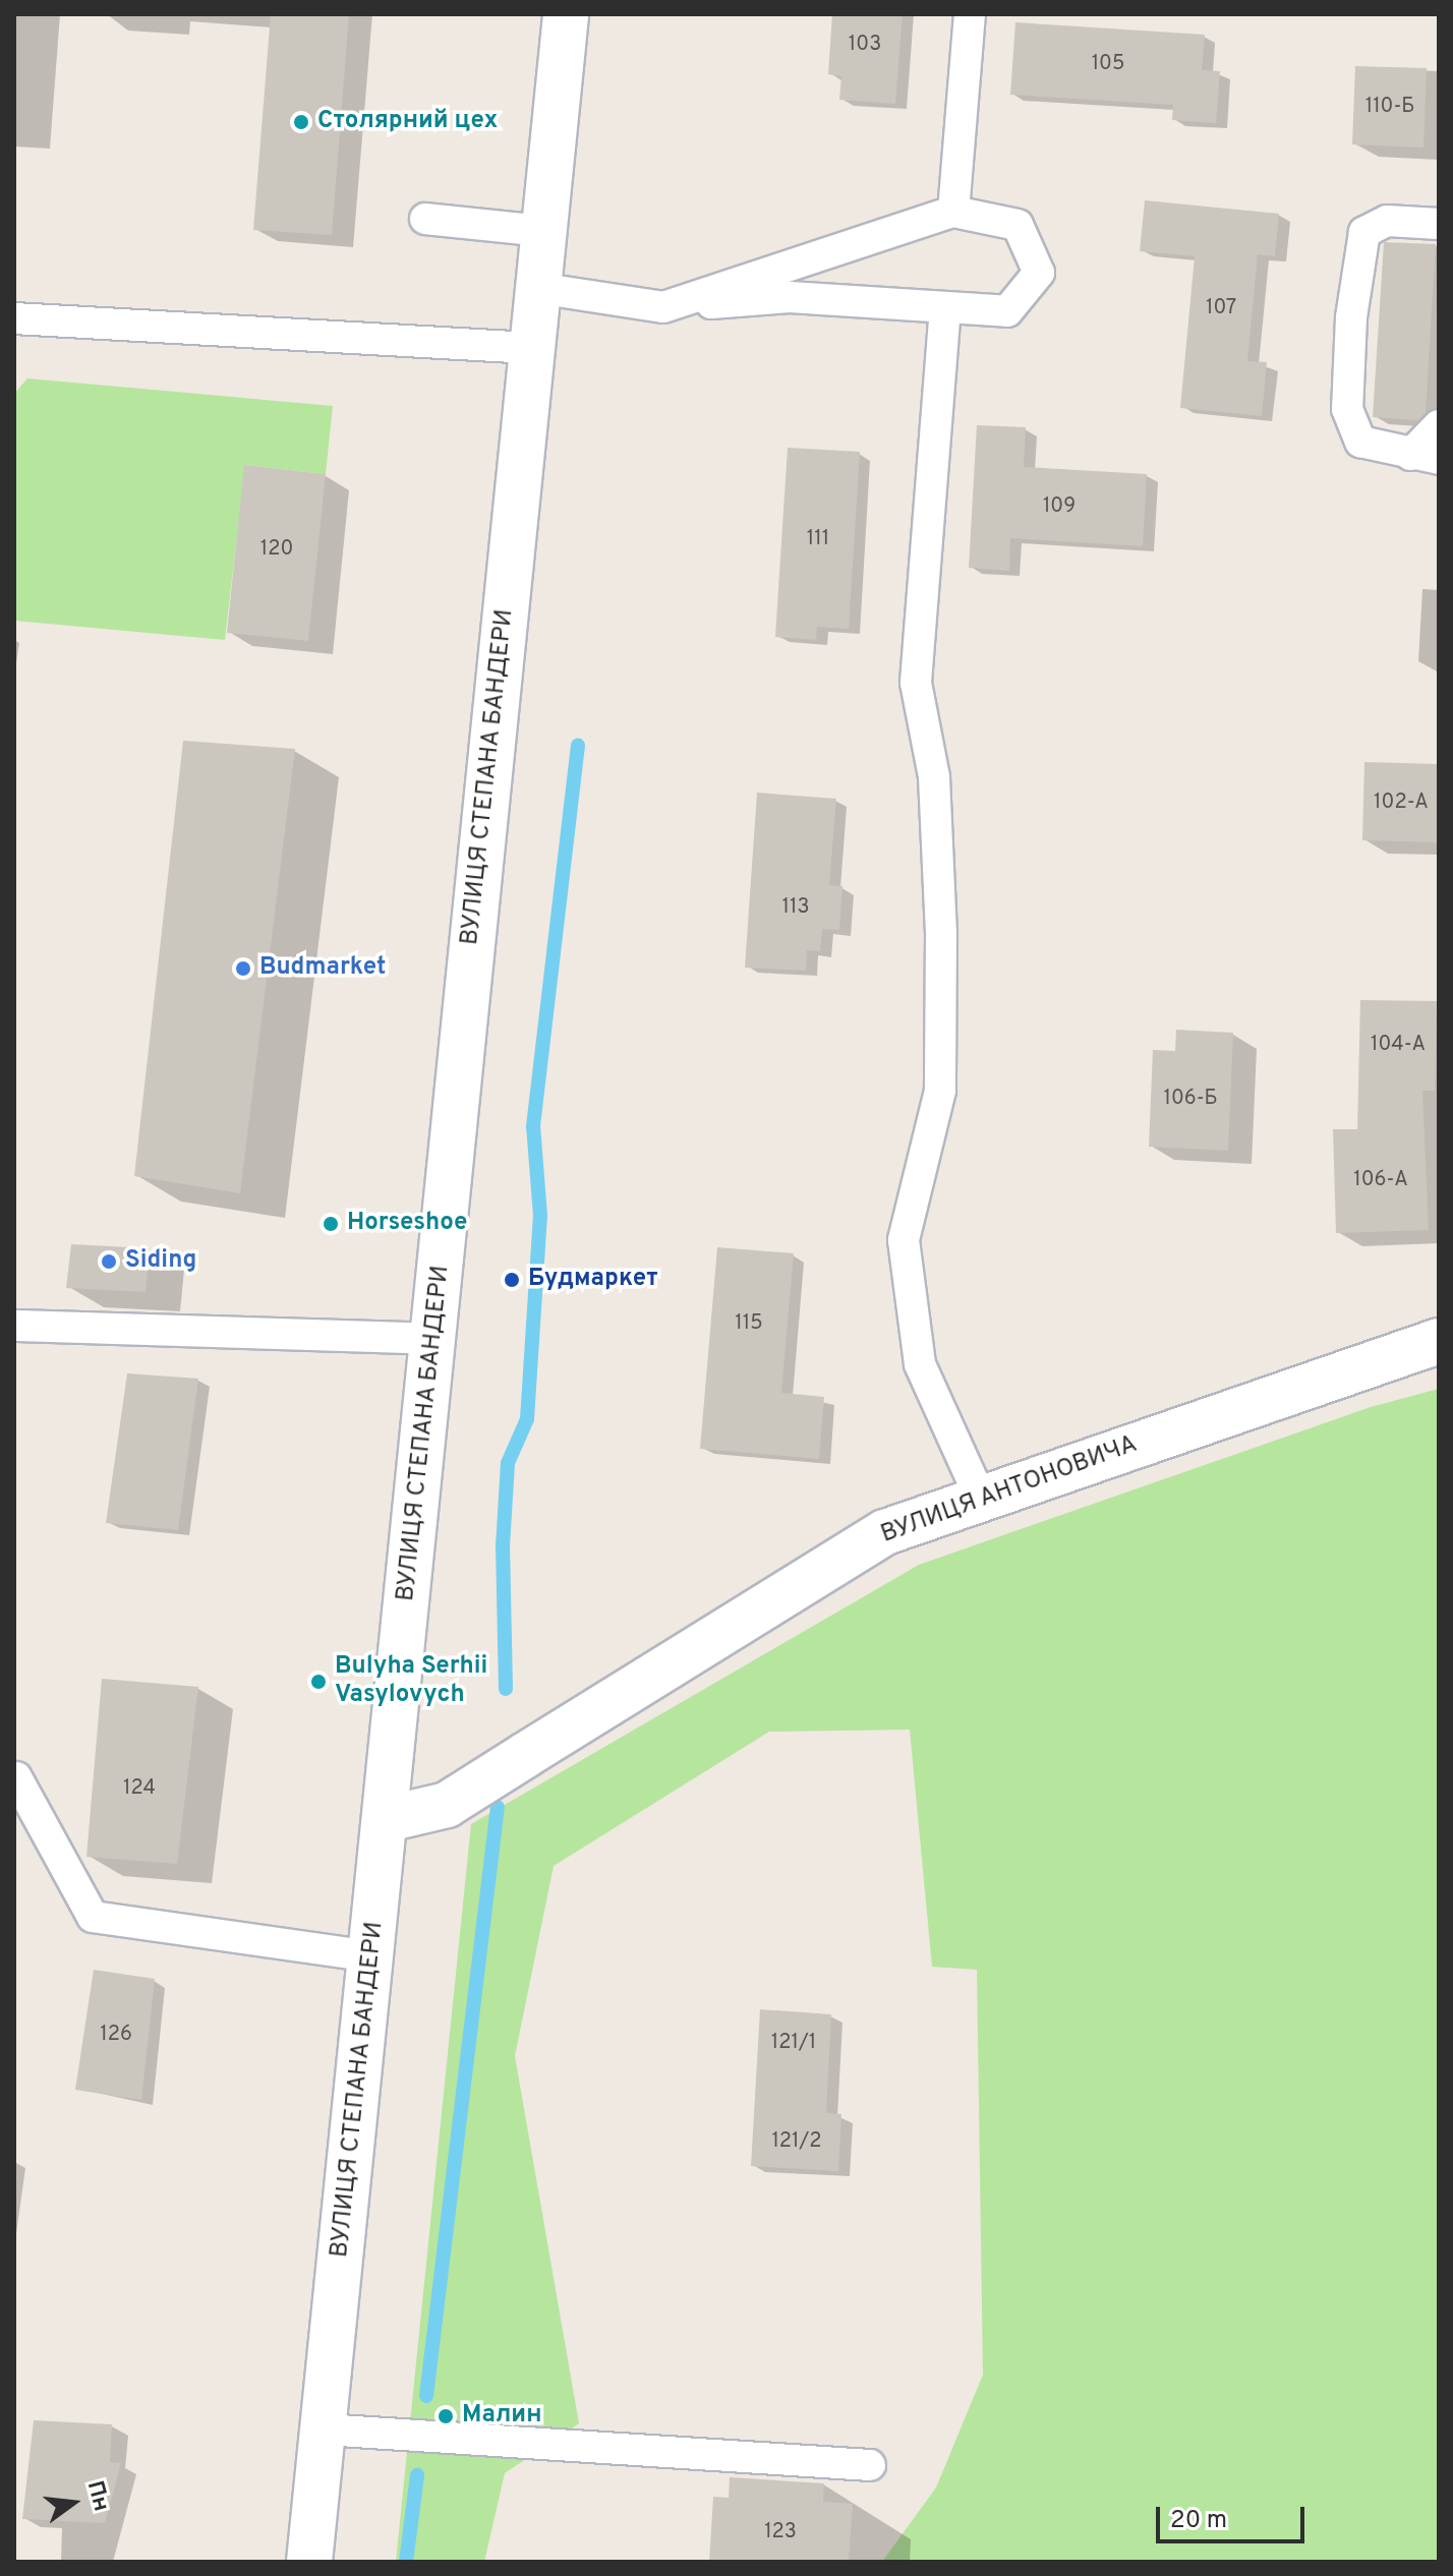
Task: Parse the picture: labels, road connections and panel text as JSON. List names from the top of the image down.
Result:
{
  "streets": {
    "street": ["ВУЛИЦЯ СТЕПАНА БАНДЕРИ", "ВУЛИЦЯ АНТОНОВИЧА"]
  },
  "crossings": [
    ["ВУЛИЦЯ СТЕПАНА БАНДЕРИ", "ВУЛИЦЯ АНТОНОВИЧА"]
  ],
  "places": [
    "Столярний цех",
    "Budmarket",
    "Horseshoe",
    "Siding",
    "Будмаркет",
    "Bulyha Serhii Vasylovych",
    "Малин"
  ],
  "house_numbers": [
    "103",
    "105",
    "110-Б",
    "107",
    "109",
    "111",
    "120",
    "102-А",
    "113",
    "104-А",
    "106-Б",
    "106-А",
    "115",
    "124",
    "126",
    "121/1",
    "121/2",
    "123"
  ],
  "scale_bar": "20 m",
  "north": "right"
}
